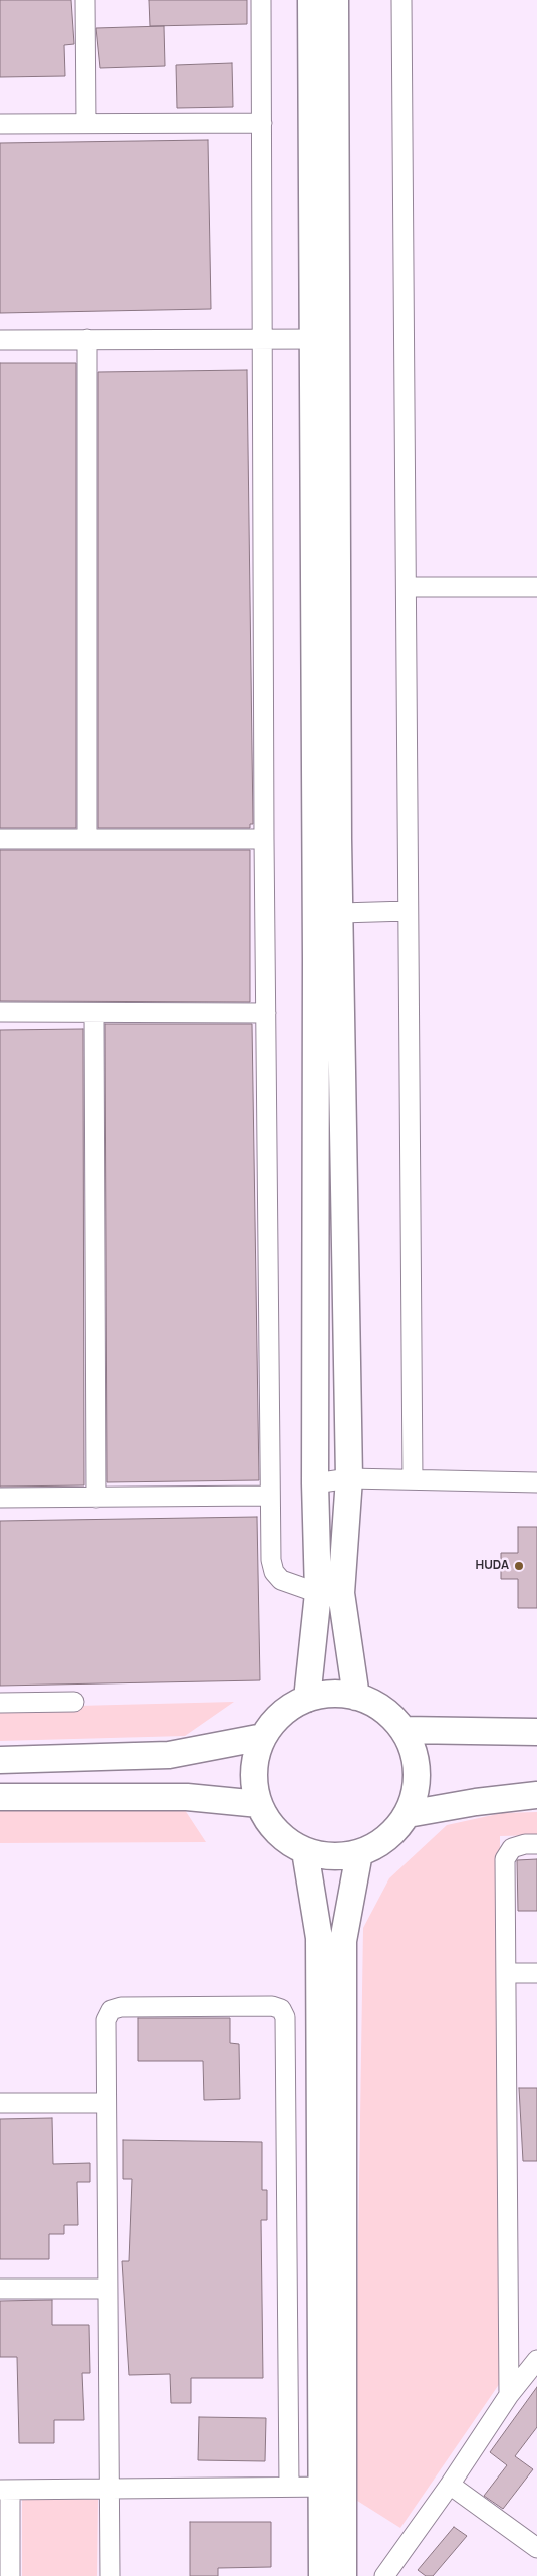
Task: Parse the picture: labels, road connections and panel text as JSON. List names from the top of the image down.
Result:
{
  "places": ["HUDA"]
}
